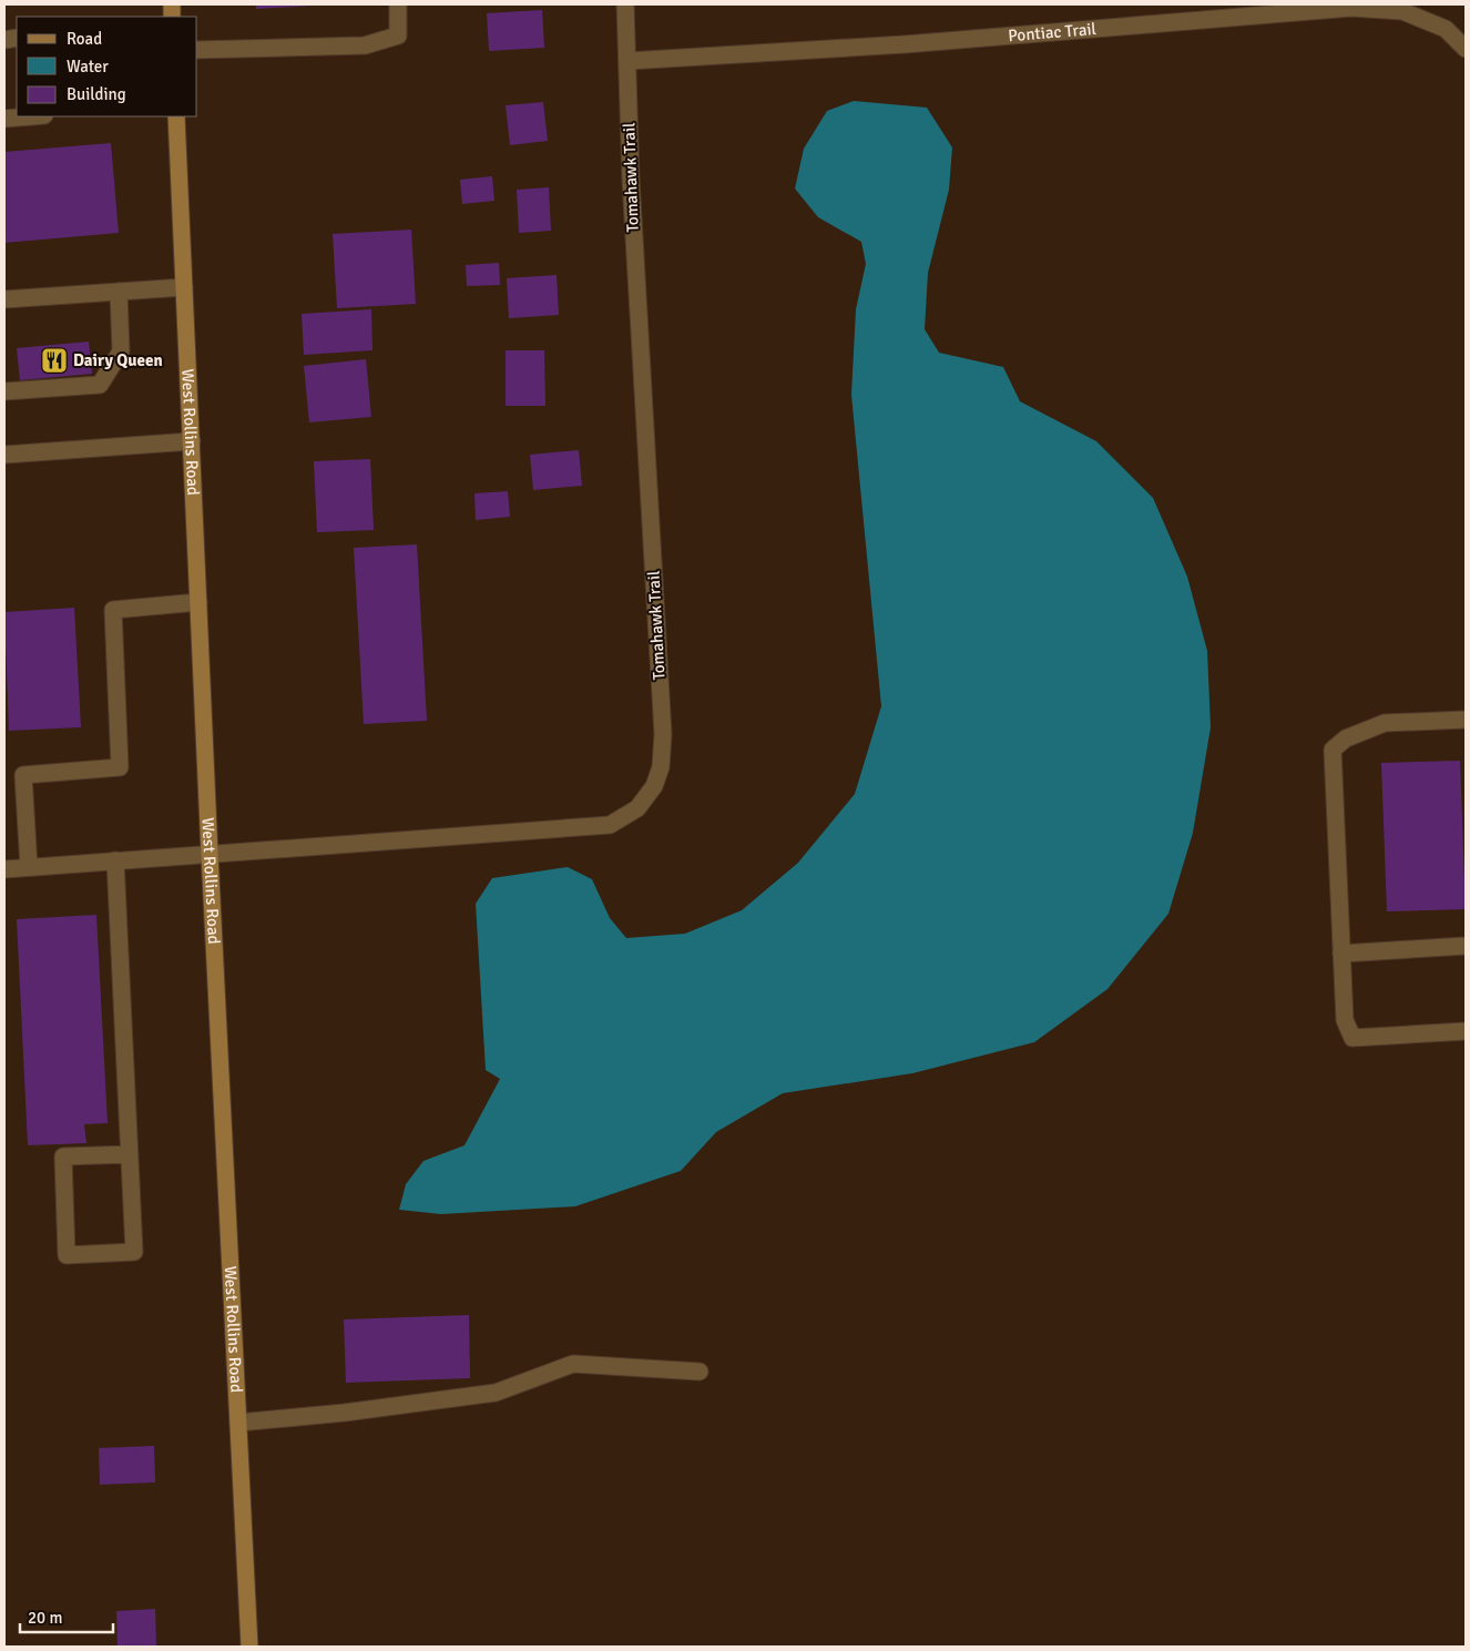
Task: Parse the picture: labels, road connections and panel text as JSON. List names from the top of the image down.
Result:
{
  "streets": {
    "main road": ["West Rollins Road"],
    "street": ["Pontiac Trail", "Tomahawk Trail"]
  },
  "crossings": [
    ["Pontiac Trail", "Tomahawk Trail"],
    ["Tomahawk Trail", "West Rollins Road"]
  ],
  "places": {
    "restaurant": ["Dairy Queen"]
  },
  "legend": ["Road", "Water", "Building"],
  "scale_bar": "20 m"
}
